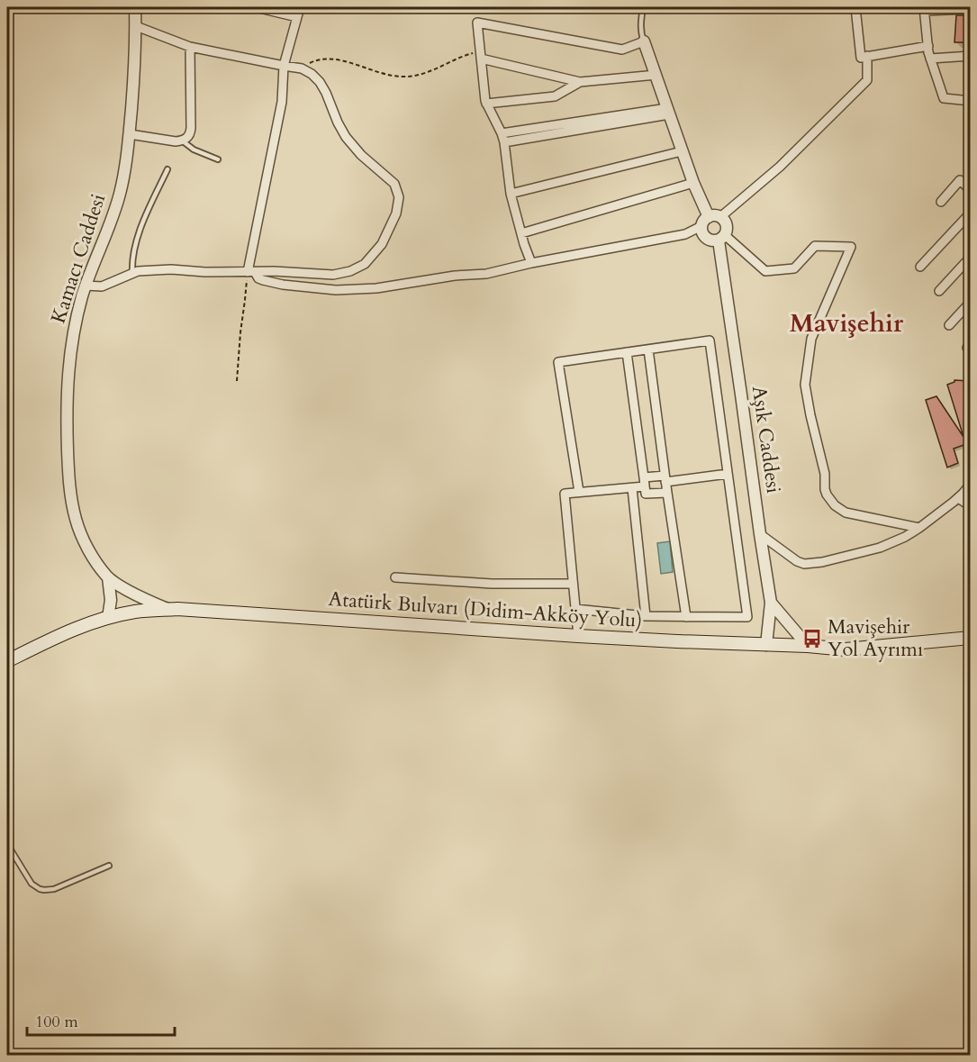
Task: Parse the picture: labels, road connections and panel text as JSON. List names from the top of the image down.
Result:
{
  "streets": {
    "main road": ["Atatürk Bulvarı (Didim-Akköy Yolu)"],
    "street": ["Kamacı Caddesi", "Aşık Caddesi"]
  },
  "crossings": [
    ["Kamacı Caddesi", "Atatürk Bulvarı (Didim-Akköy Yolu)"],
    ["Aşık Caddesi", "Atatürk Bulvarı (Didim-Akköy Yolu)"]
  ],
  "districts": ["Mavişehir"],
  "places": {
    "bus stop": ["Mavişehir Yol Ayrımı"]
  },
  "scale_bar": "100 m"
}
